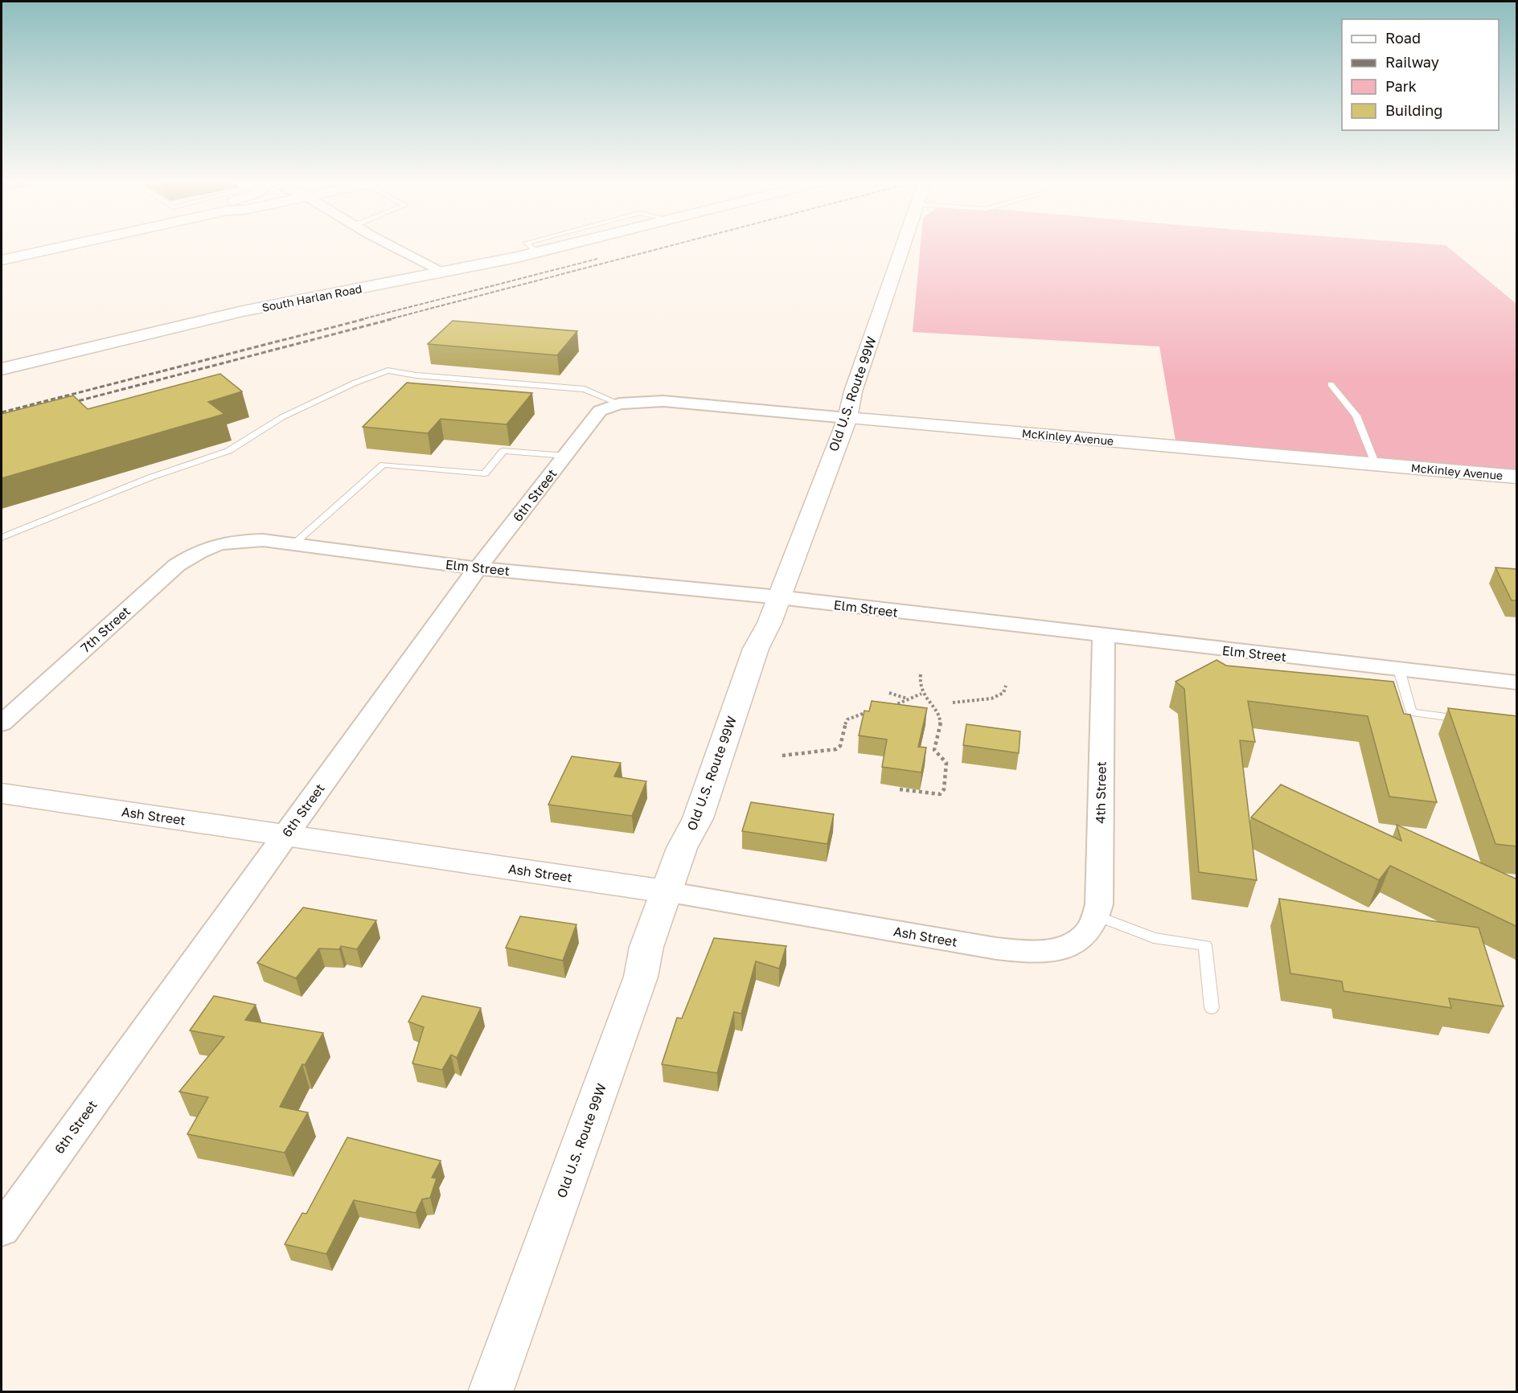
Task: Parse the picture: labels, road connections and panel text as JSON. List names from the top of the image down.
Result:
{
  "streets": {
    "main road": [
      "South Harlan Road",
      "Old U.S. Route 99W",
      "McKinley Avenue",
      "Ash Street"
    ],
    "street": [
      "6th Street",
      "Elm Street",
      "7th Street",
      "4th Street"
    ]
  },
  "crossings": [
    ["Old U.S. Route 99W", "McKinley Avenue"],
    ["Old U.S. Route 99W", "Elm Street"],
    ["Old U.S. Route 99W", "Ash Street"],
    ["McKinley Avenue", "6th Street"],
    ["6th Street", "Elm Street"],
    ["6th Street", "Ash Street"],
    ["Elm Street", "7th Street"],
    ["Elm Street", "4th Street"],
    ["4th Street", "Ash Street"]
  ],
  "legend": [
    "Road",
    "Railway",
    "Park",
    "Building"
  ]
}
